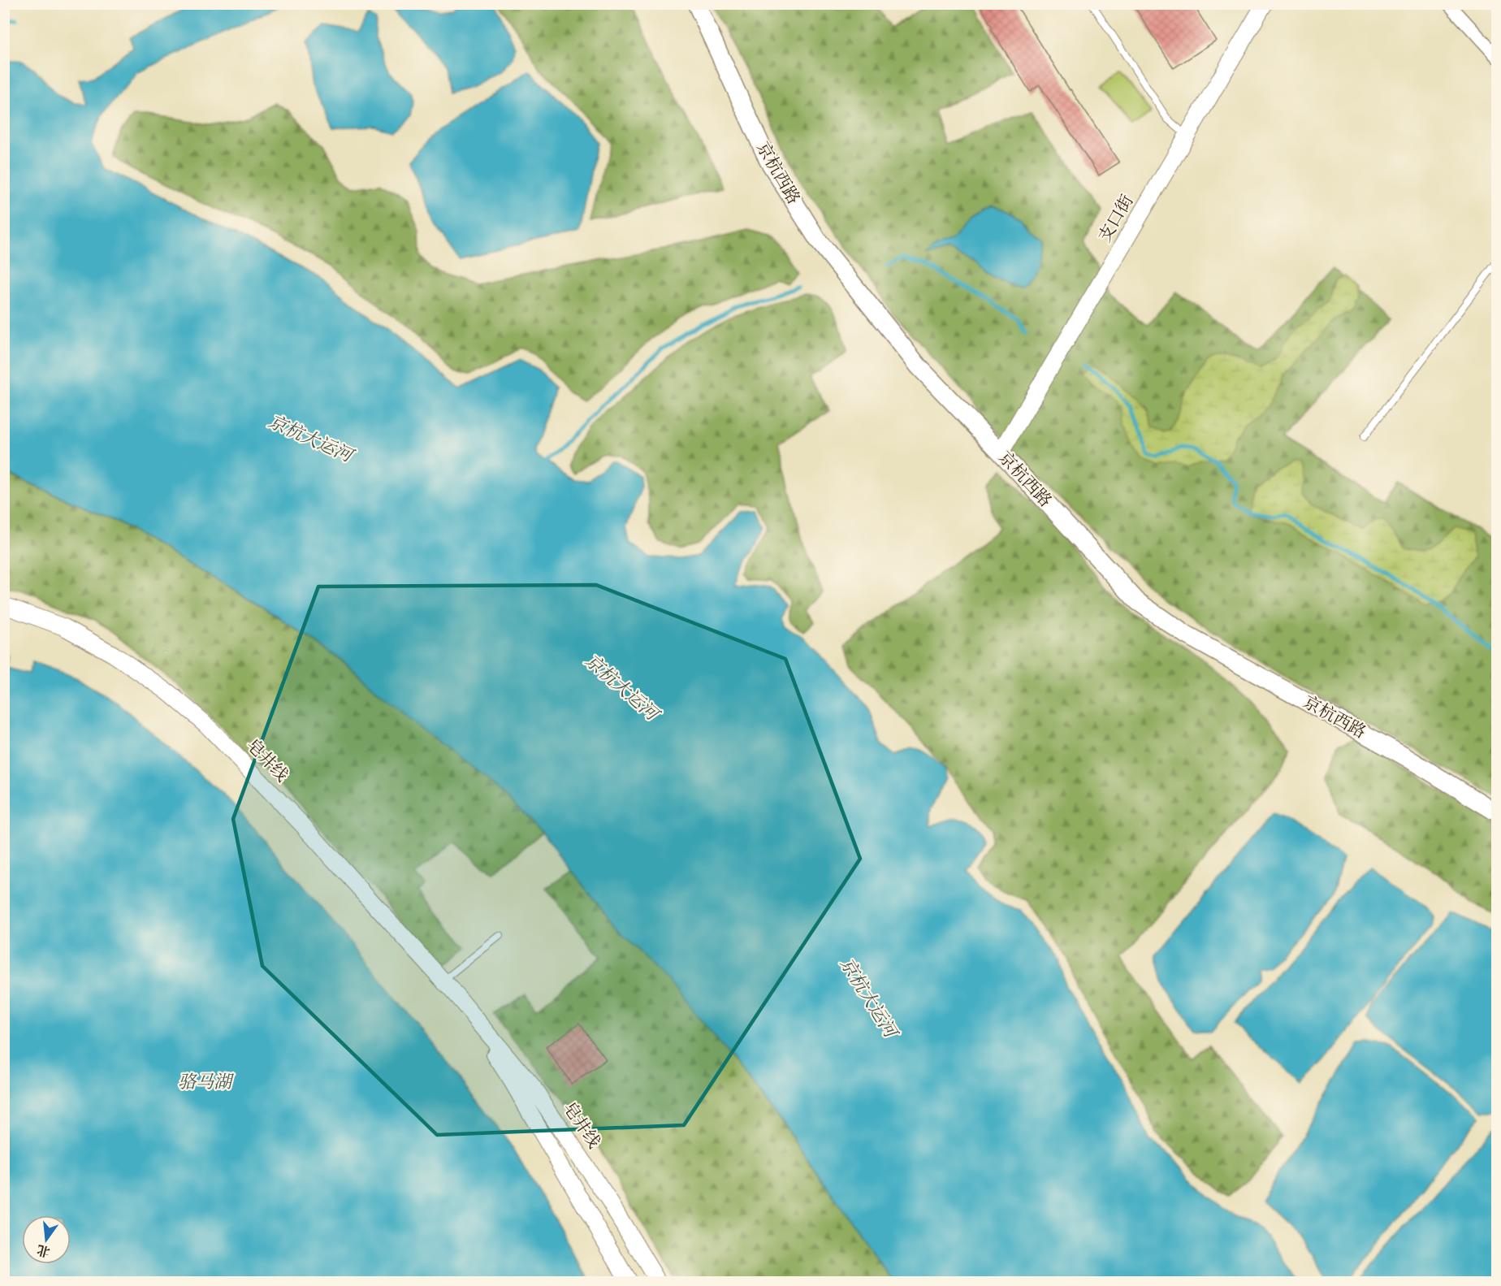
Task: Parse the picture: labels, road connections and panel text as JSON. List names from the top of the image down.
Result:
{
  "streets": {
    "main road": ["京杭西路"],
    "street": ["支口街", "皂井线"]
  },
  "crossings": [
    ["京杭西路", "支口街"]
  ],
  "water": ["京杭大运河", "骆马湖"],
  "north": "bottom"
}
